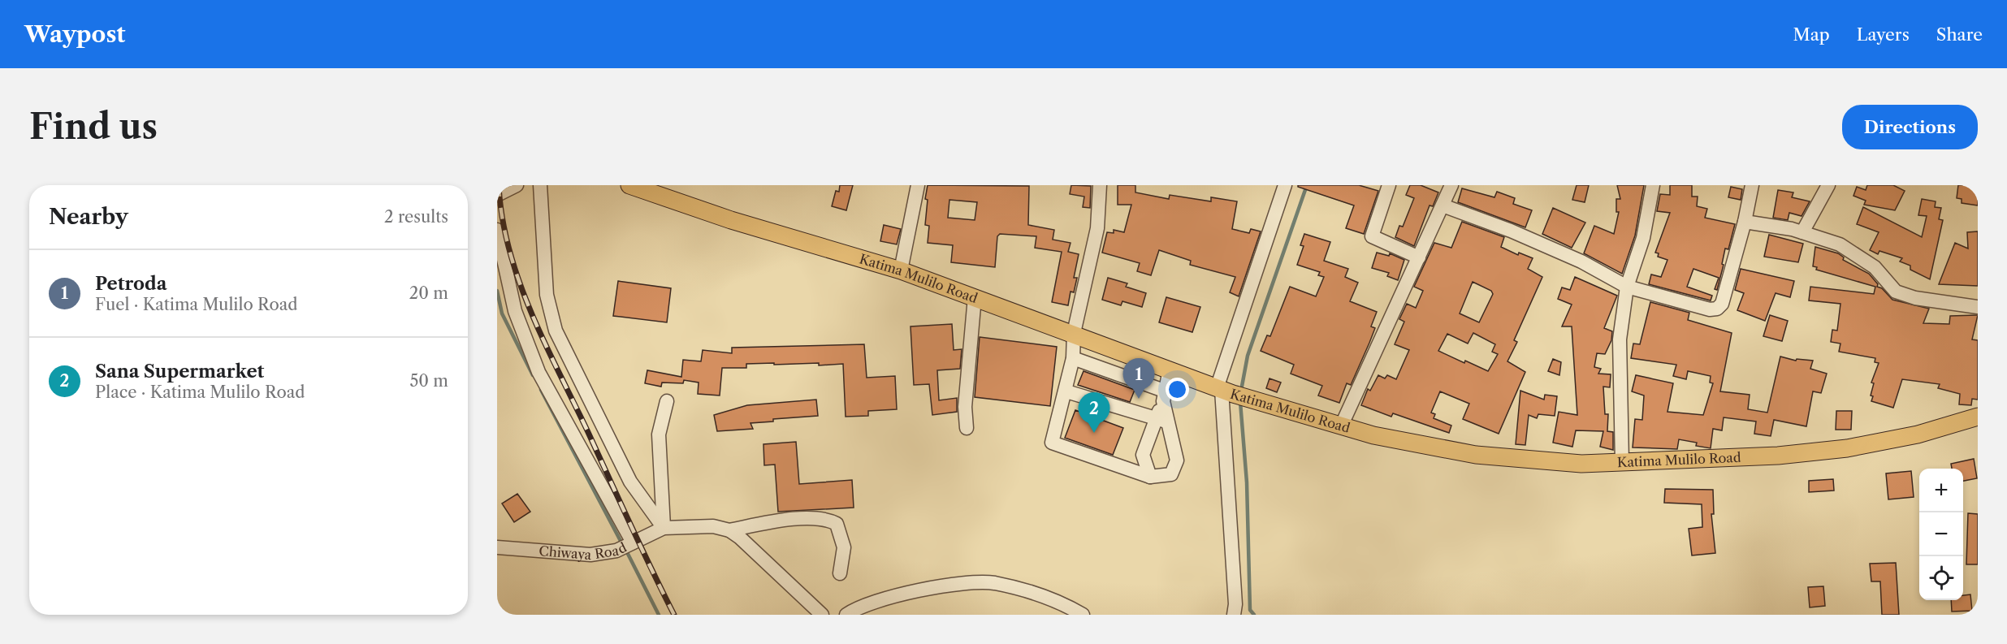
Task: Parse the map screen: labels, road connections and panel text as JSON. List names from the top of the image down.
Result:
{
  "streets": {
    "main road": ["Katima Mulilo Road"],
    "street": ["Chiwaya Road"]
  },
  "page": {
    "header": "Waypost",
    "nav": ["Map", "Layers", "Share"],
    "buttons": "Directions",
    "title": "Find us",
    "heading": ["Nearby", "2 results"],
    "list": [
      {
        "mark": "1",
        "name": "Petroda",
        "note": "Fuel · Katima Mulilo Road",
        "value": "20 m"
      },
      {
        "mark": "2",
        "name": "Sana Supermarket",
        "note": "Place · Katima Mulilo Road",
        "value": "50 m"
      }
    ],
    "pins": ["1", "2"],
    "map_buttons": ["+", "−"]
  }
}
